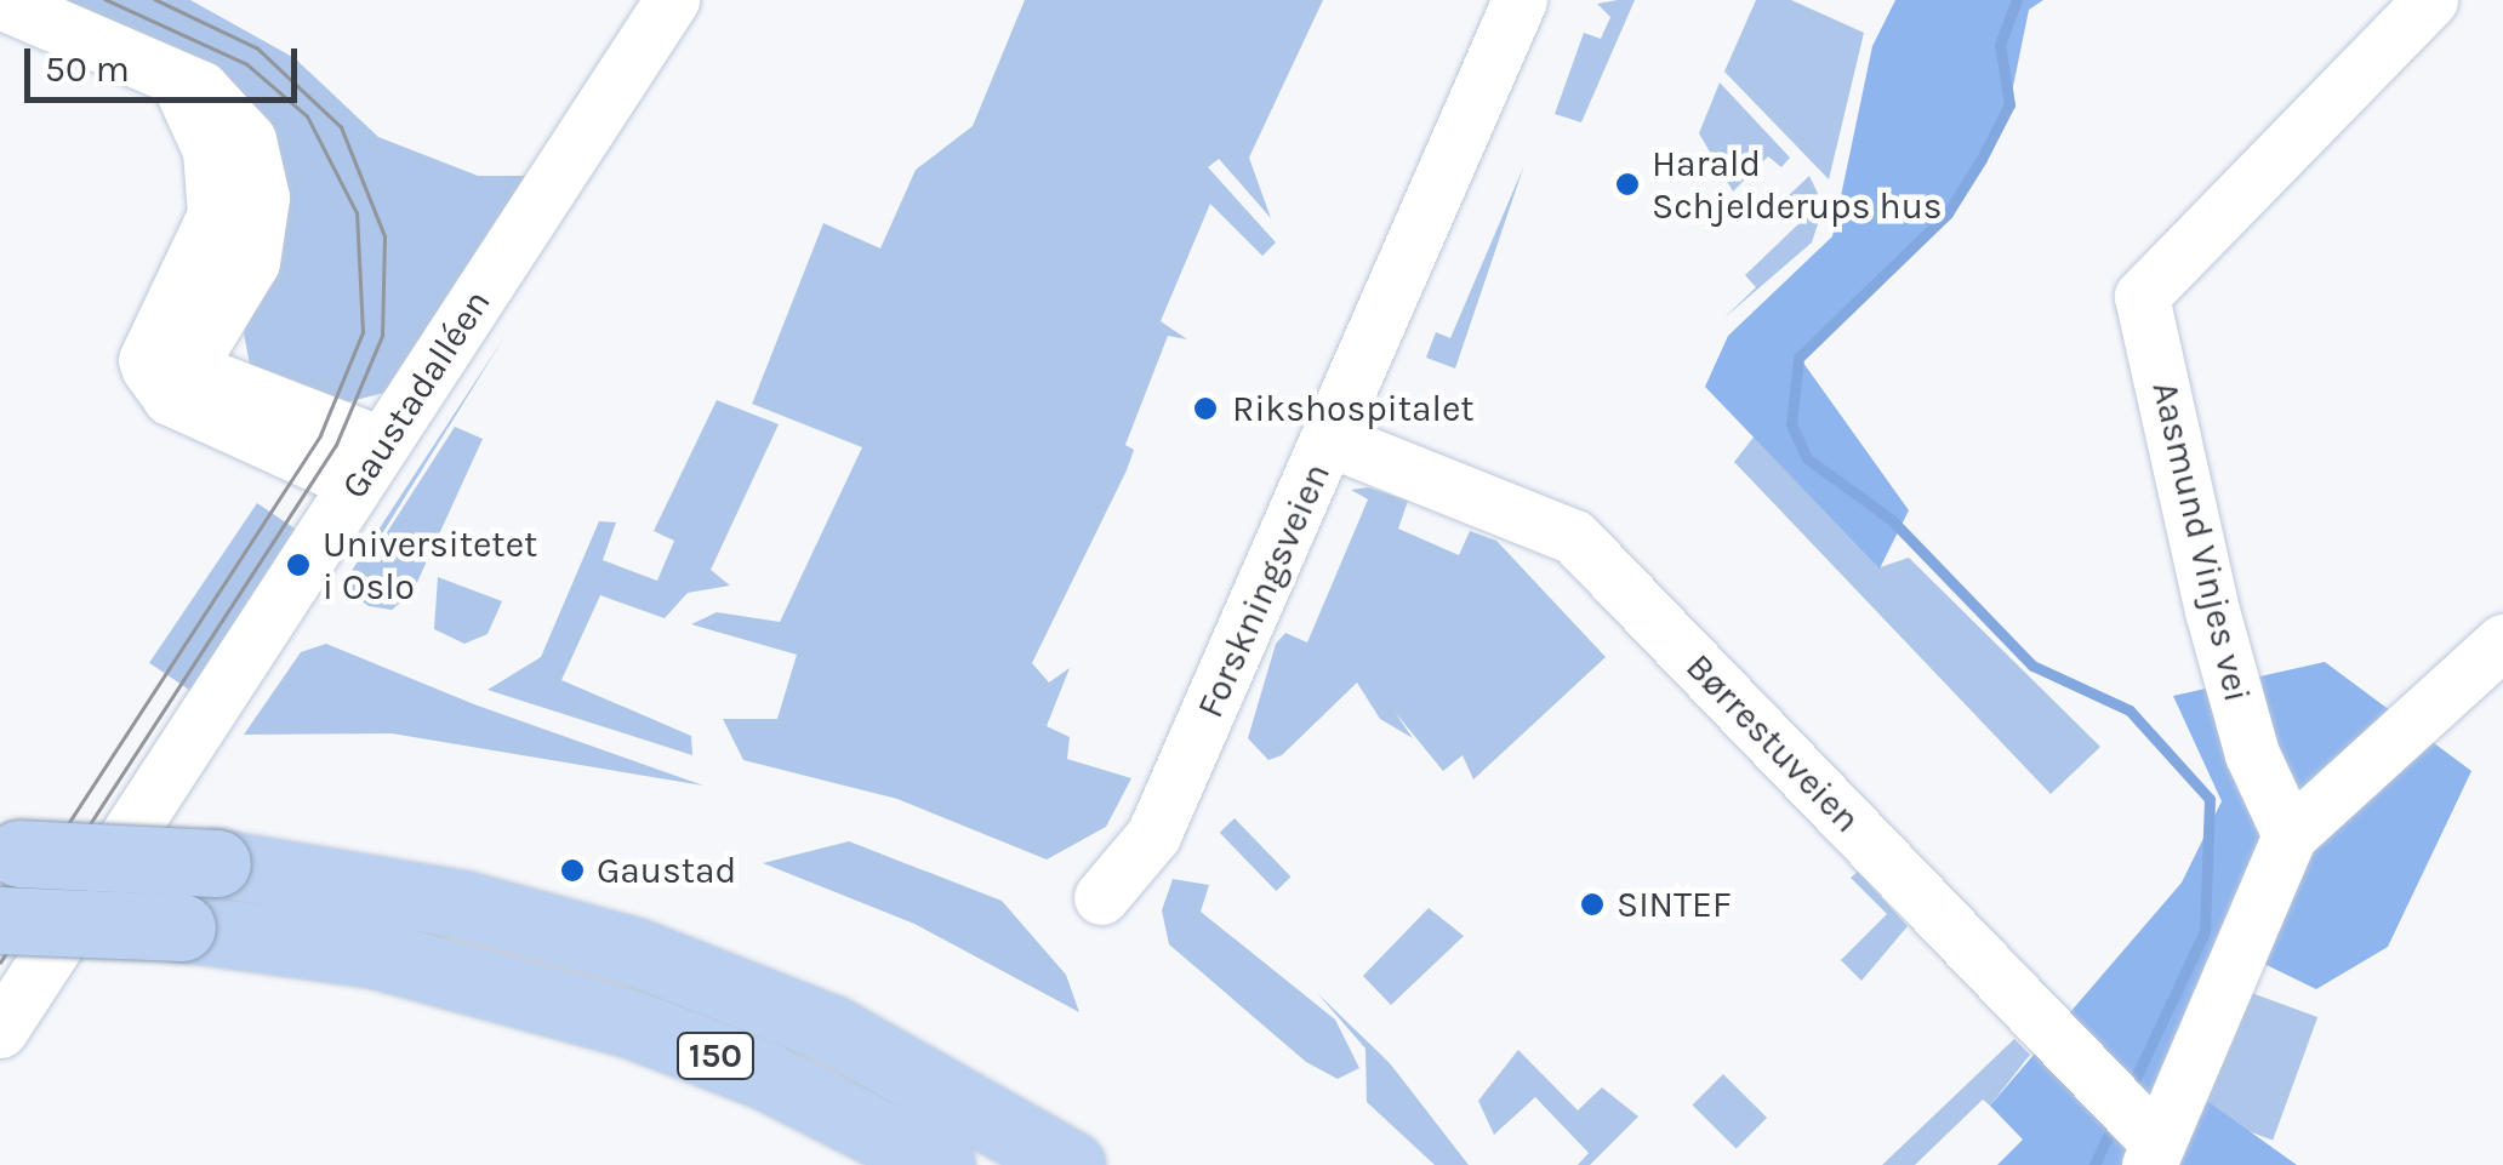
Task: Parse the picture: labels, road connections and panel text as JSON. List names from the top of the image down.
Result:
{
  "streets": {
    "highway": ["150"],
    "street": [
      "Gaustadalléen",
      "Aasmund Vinjes vei",
      "Forskningsveien",
      "Børrestuveien"
    ]
  },
  "crossings": [
    ["Forskningsveien", "Børrestuveien"]
  ],
  "places": [
    "Harald Schjelderups hus",
    "Rikshospitalet",
    "Universitetet i Oslo",
    "Gaustad",
    "SINTEF"
  ],
  "scale_bar": "50 m"
}
